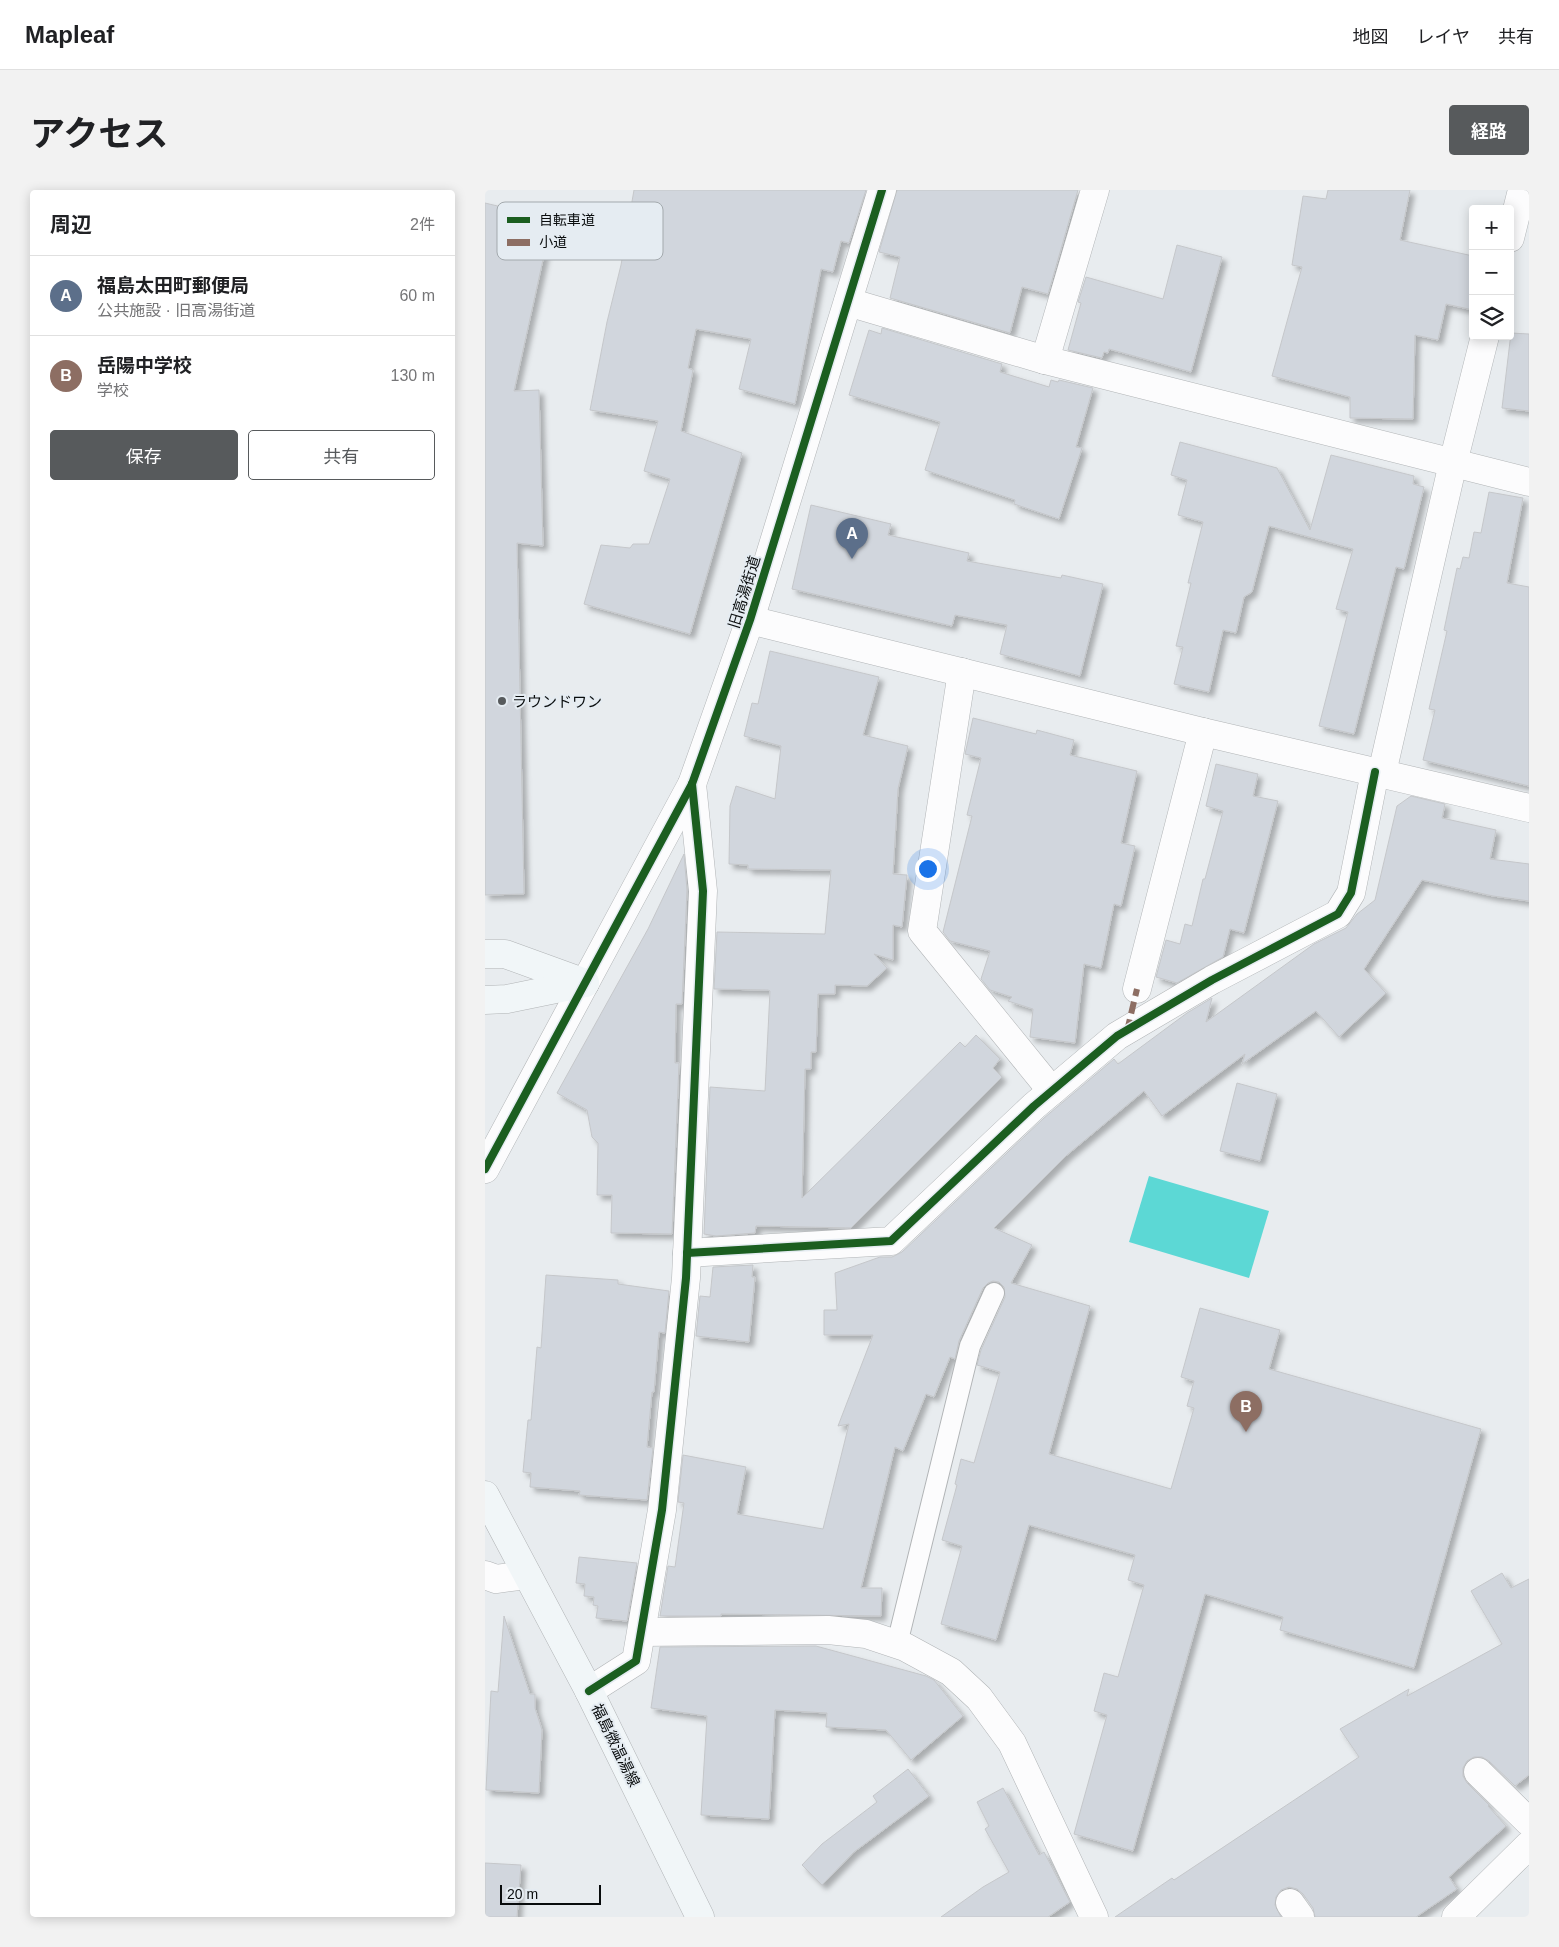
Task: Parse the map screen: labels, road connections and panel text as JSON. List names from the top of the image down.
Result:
{
  "streets": {
    "main road": ["福島微温湯線"],
    "street": ["旧高湯街道"]
  },
  "places": ["ラウンドワン"],
  "legend": ["自転車道", "小道"],
  "scale_bar": "20 m",
  "page": {
    "header": "Mapleaf",
    "nav": ["地図", "レイヤ", "共有"],
    "title": "アクセス",
    "buttons": [
      "経路",
      ["保存", "共有"]
    ],
    "heading": ["周辺", "2件"],
    "map_buttons": ["+", "−"],
    "list": [
      {
        "mark": "A",
        "name": "福島太田町郵便局",
        "note": "公共施設 · 旧高湯街道",
        "value": "60 m"
      },
      {
        "mark": "B",
        "name": "岳陽中学校",
        "note": "学校",
        "value": "130 m"
      }
    ],
    "pins": ["A", "B"],
    "scale": "20 m"
  }
}
